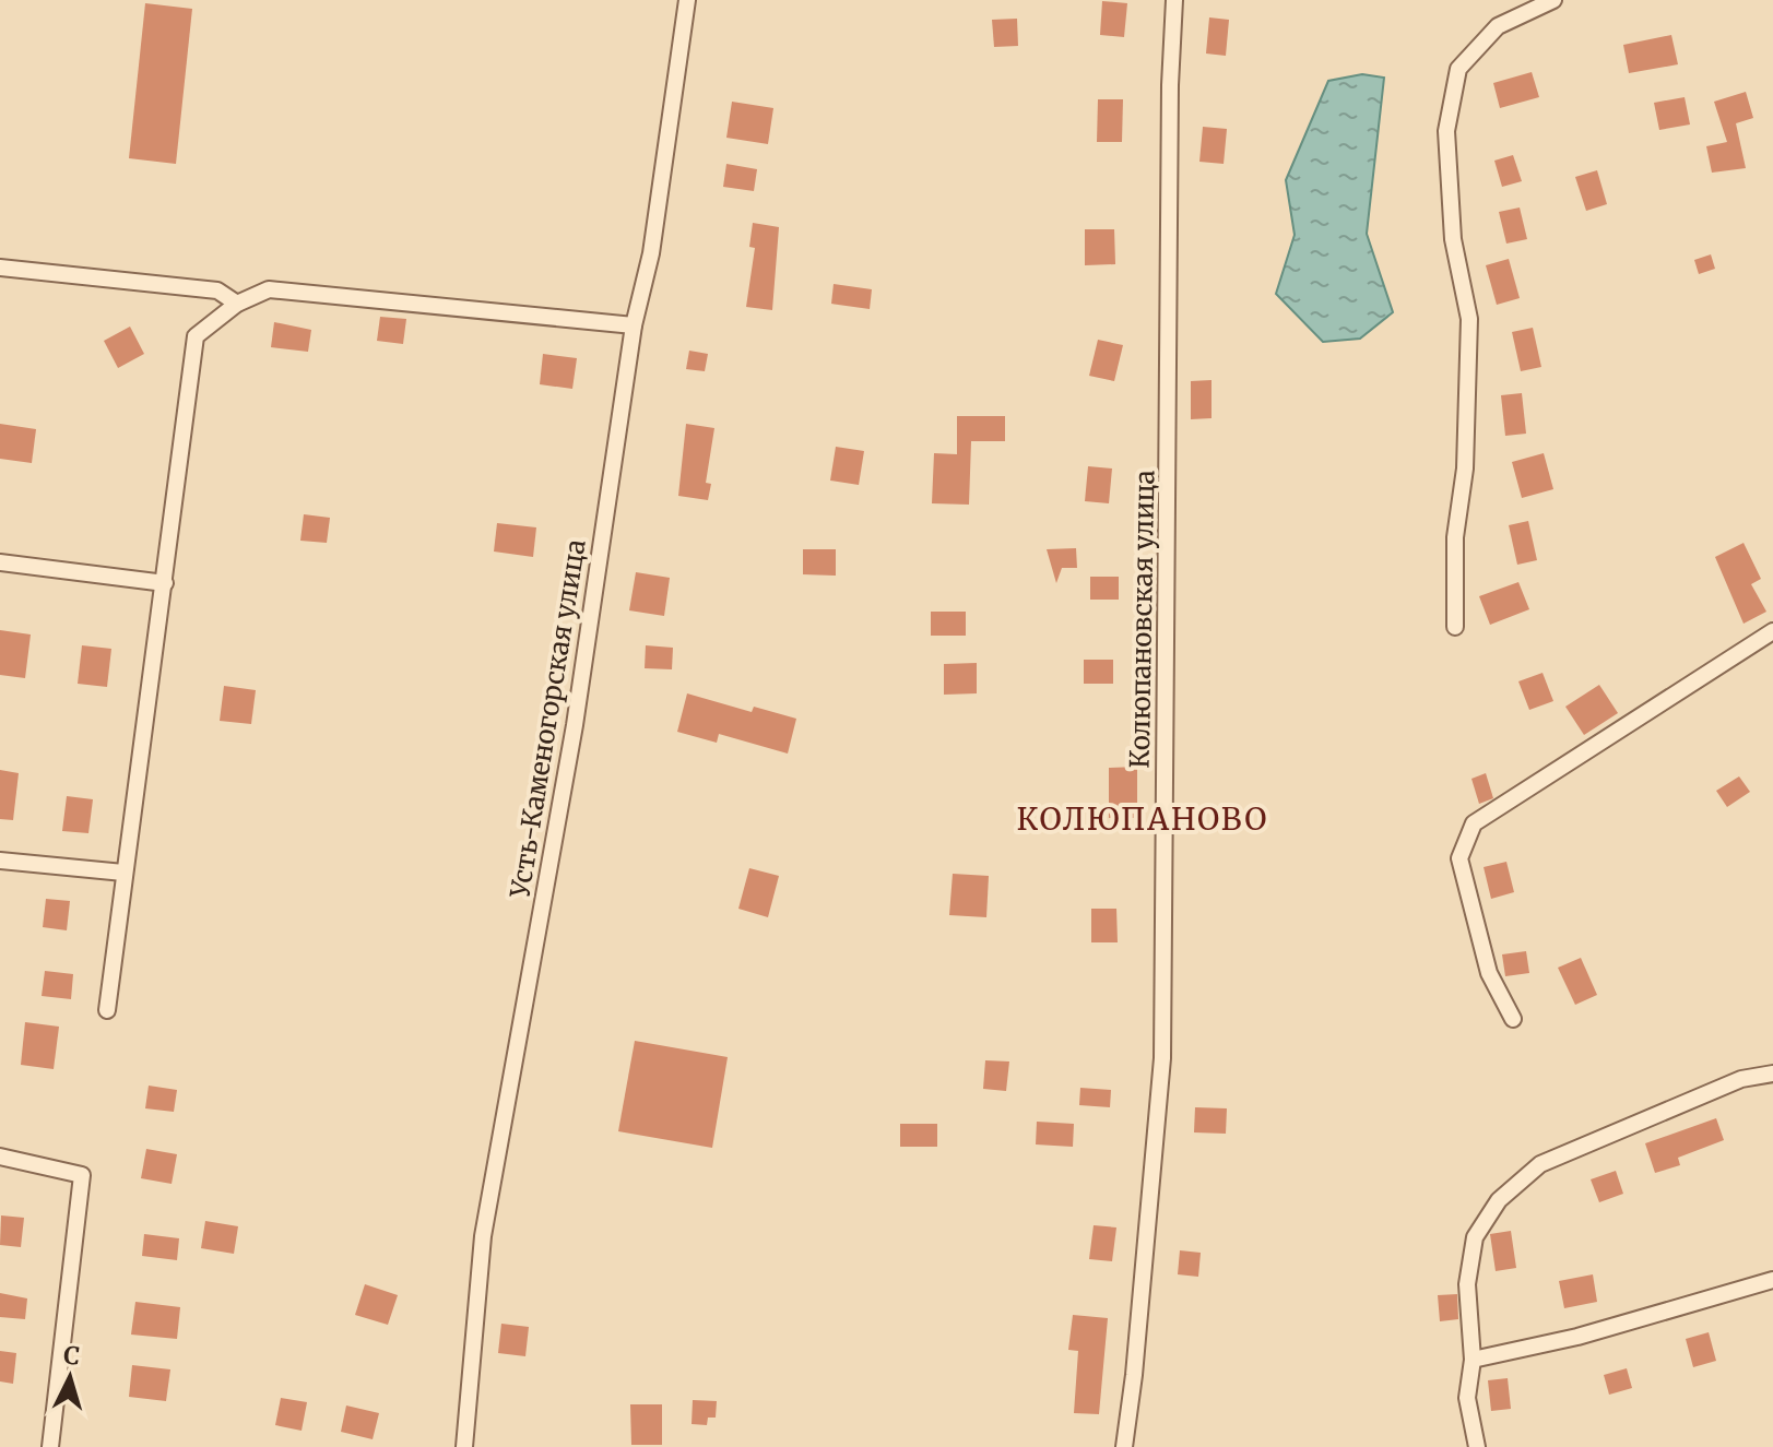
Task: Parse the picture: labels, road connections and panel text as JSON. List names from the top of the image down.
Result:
{
  "streets": {
    "street": ["Колюпановская улица", "Усть-Каменогорская улица"]
  },
  "districts": ["КОЛЮПАНОВО"],
  "north": "top"
}
